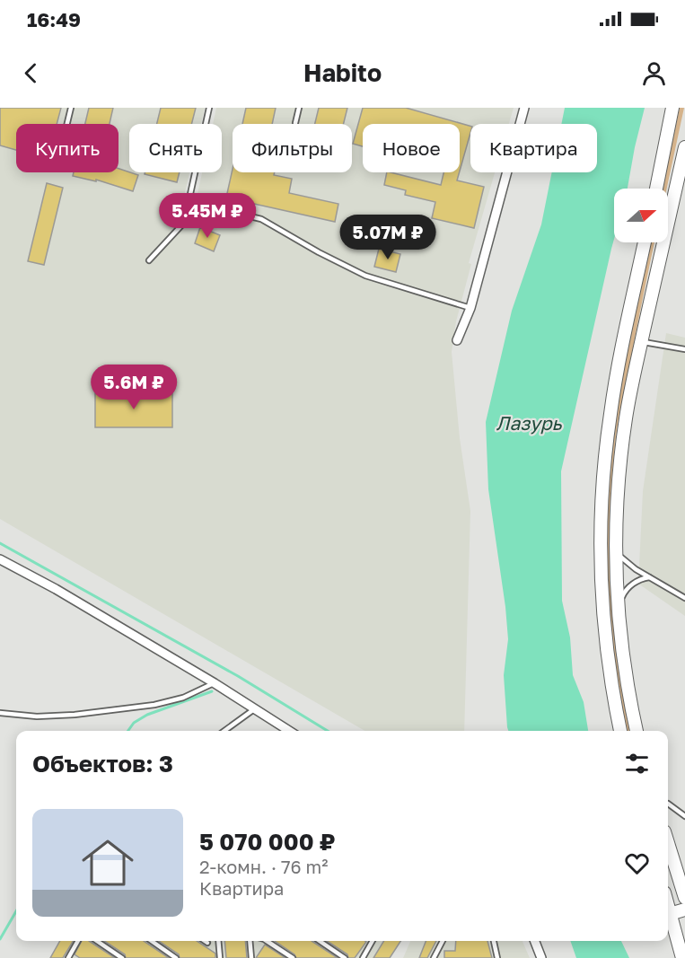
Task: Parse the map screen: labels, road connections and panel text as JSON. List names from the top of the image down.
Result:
{
  "water": ["Лазурь"],
  "north": "right",
  "page": {
    "status": "16:49",
    "header": "Habito",
    "chip": [
      "Купить",
      "Снять",
      "Фильтры",
      "Новое",
      "Квартира"
    ],
    "price": ["5.45M ₽", "5.07M ₽", "5.6M ₽"],
    "heading": "Объектов: 3",
    "list": [
      {
        "name": "5 070 000 ₽",
        "note": "2-комн. · 76 m² · Квартира"
      }
    ]
  }
}
